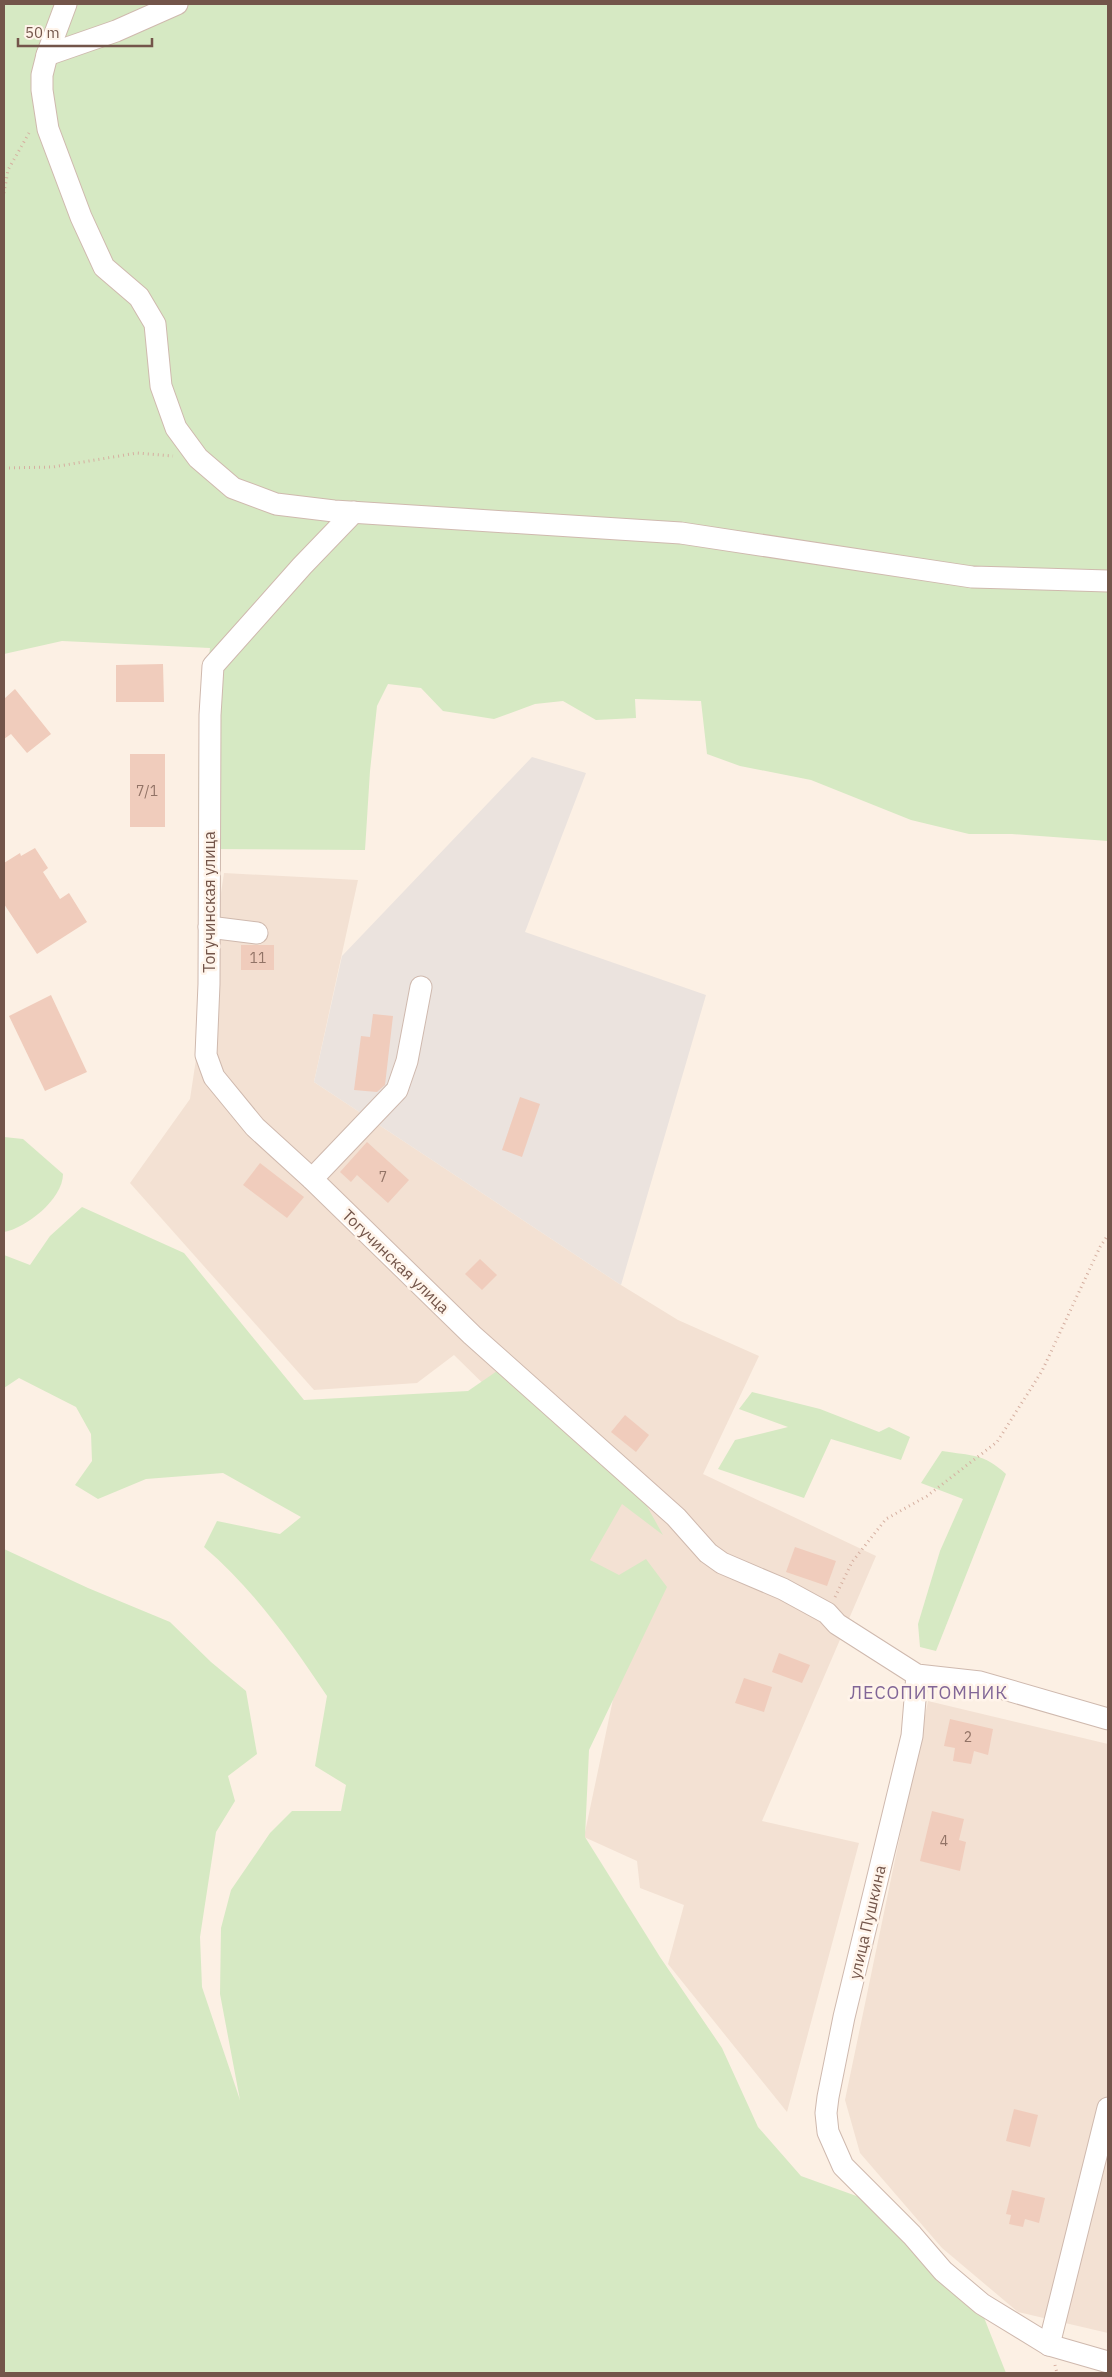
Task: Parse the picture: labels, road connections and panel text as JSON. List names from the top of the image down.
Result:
{
  "streets": {
    "street": ["Тогучинская улица", "улица Пушкина"]
  },
  "crossings": [
    ["Тогучинская улица", "улица Пушкина"]
  ],
  "districts": ["ЛЕСОПИТОМНИК"],
  "house_numbers": [
    "7/1",
    "11",
    "7",
    "2",
    "4"
  ],
  "scale_bar": "50 m"
}
